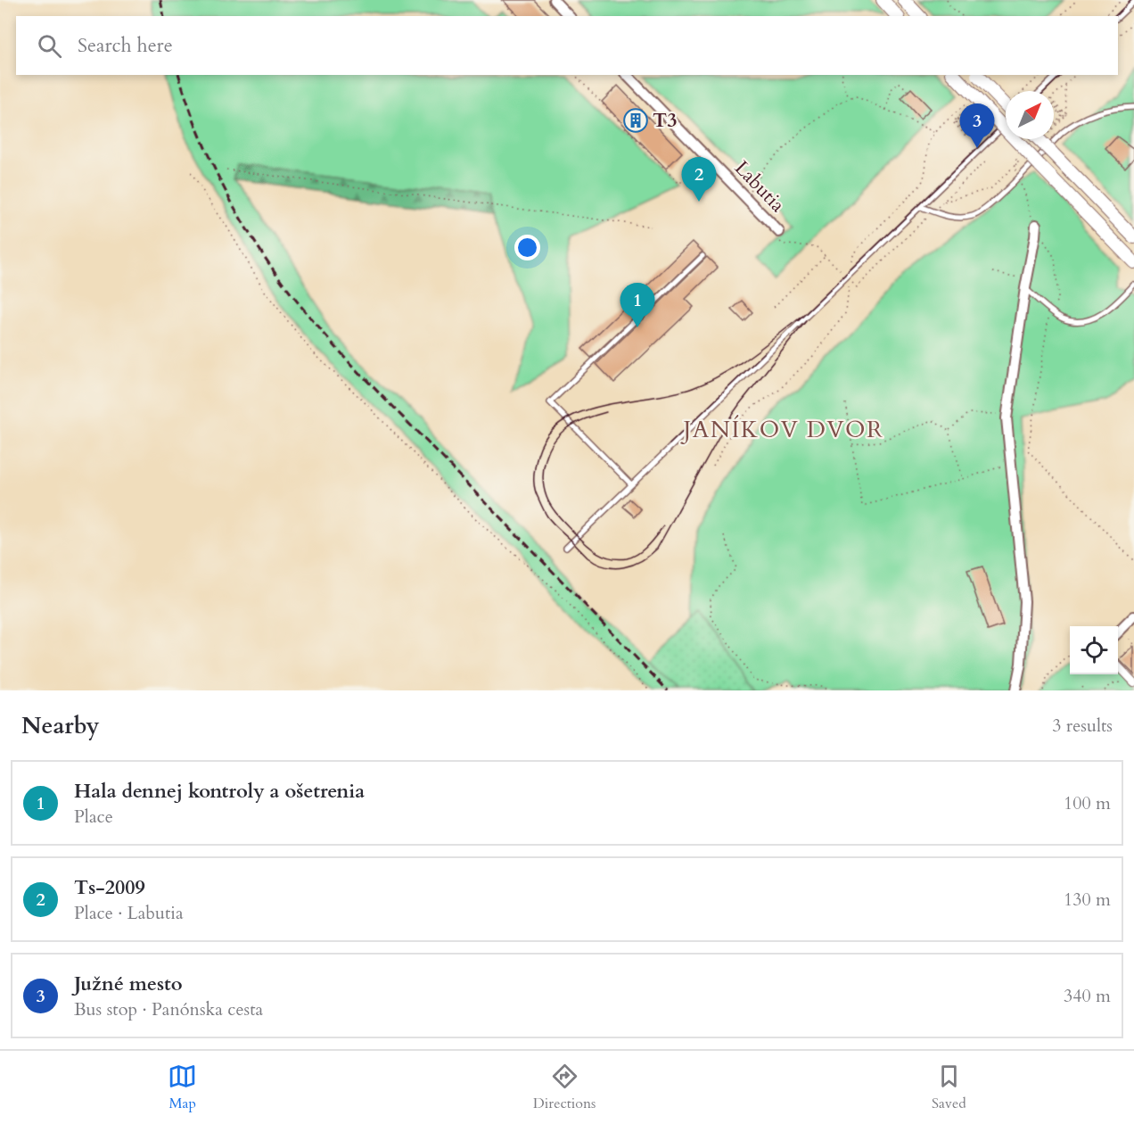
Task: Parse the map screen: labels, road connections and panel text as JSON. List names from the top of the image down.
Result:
{
  "streets": {
    "street": ["Labutia"]
  },
  "districts": ["JANÍKOV DVOR"],
  "places": {
    "building": ["T3"]
  },
  "north": "top right",
  "page": {
    "search": "Search here",
    "pins": ["3", "2", "1"],
    "heading": ["Nearby", "3 results"],
    "list": [
      {
        "mark": "1",
        "name": "Hala dennej kontroly a ošetrenia",
        "note": "Place",
        "value": "100 m"
      },
      {
        "mark": "2",
        "name": "Ts-2009",
        "note": "Place · Labutia",
        "value": "130 m"
      },
      {
        "mark": "3",
        "name": "Južné mesto",
        "note": "Bus stop · Panónska cesta",
        "value": "340 m"
      }
    ],
    "nav": ["Map", "Directions", "Saved"]
  }
}
